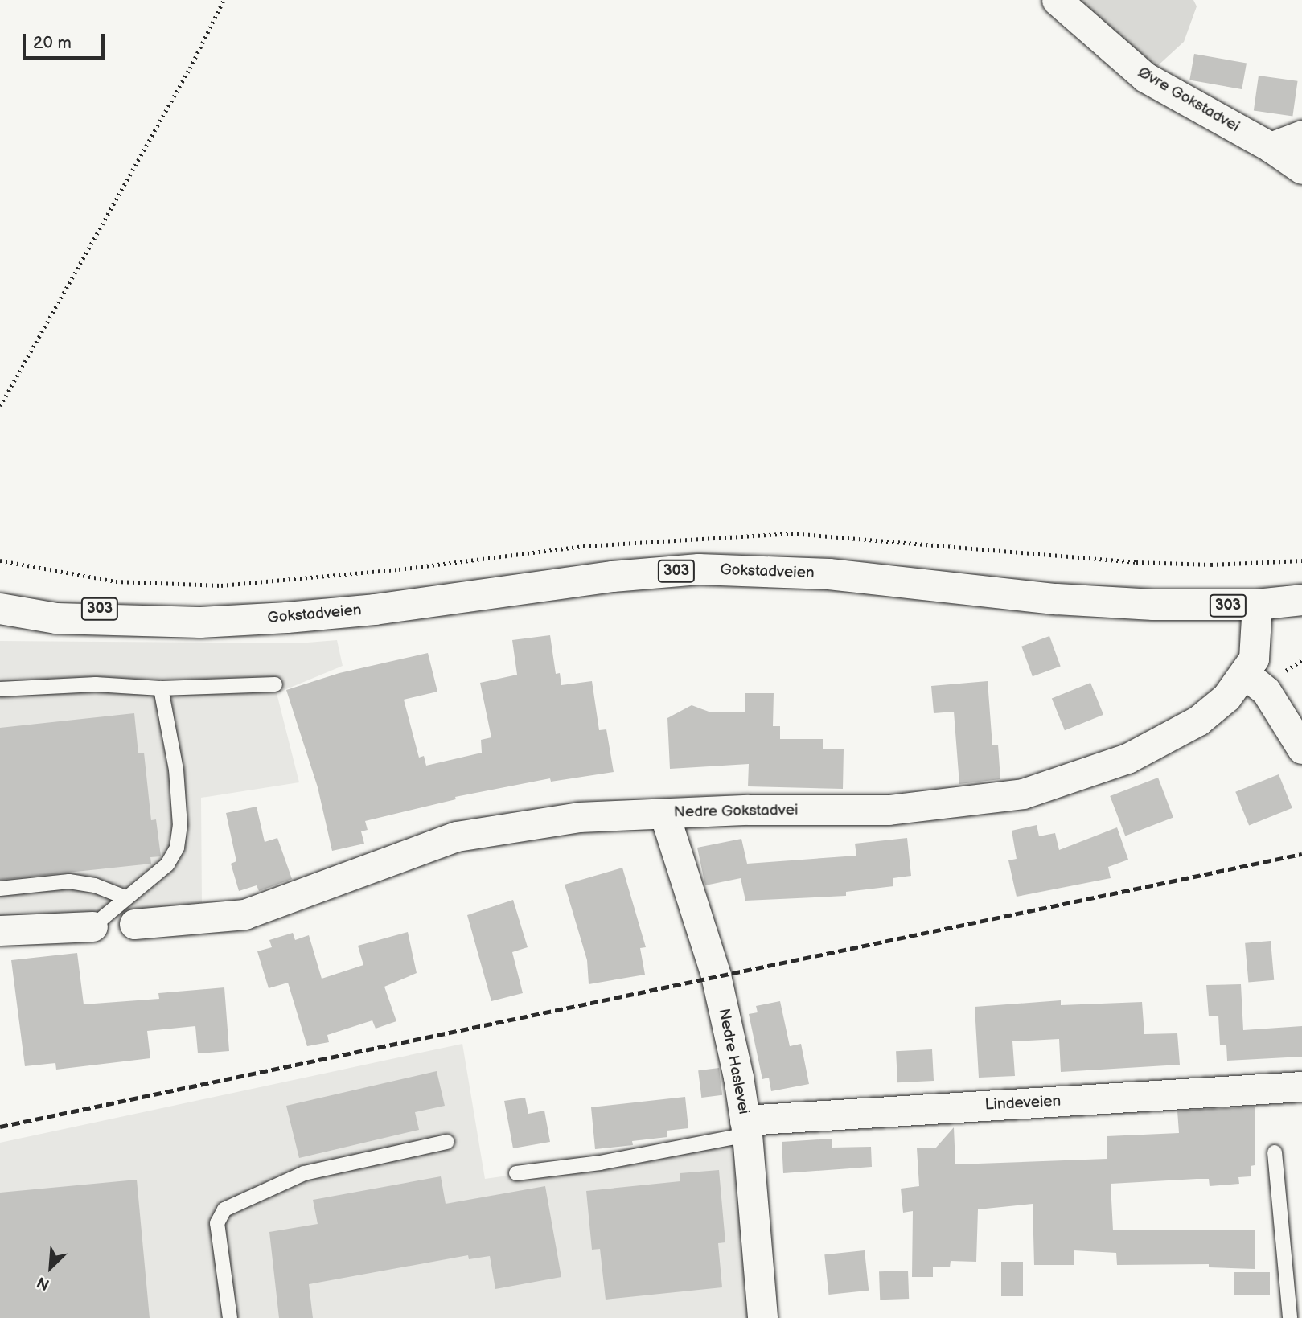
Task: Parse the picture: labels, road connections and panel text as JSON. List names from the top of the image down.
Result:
{
  "streets": {
    "main road": ["303", "Gokstadveien"],
    "street": [
      "Øvre Gokstadvei",
      "Nedre Gokstadvei",
      "Nedre Haslevei",
      "Lindeveien"
    ]
  },
  "crossings": [
    ["Gokstadveien", "Nedre Gokstadvei"],
    ["Nedre Gokstadvei", "Nedre Haslevei"],
    ["Nedre Haslevei", "Lindeveien"]
  ],
  "scale_bar": "20 m",
  "north": "bottom left"
}
